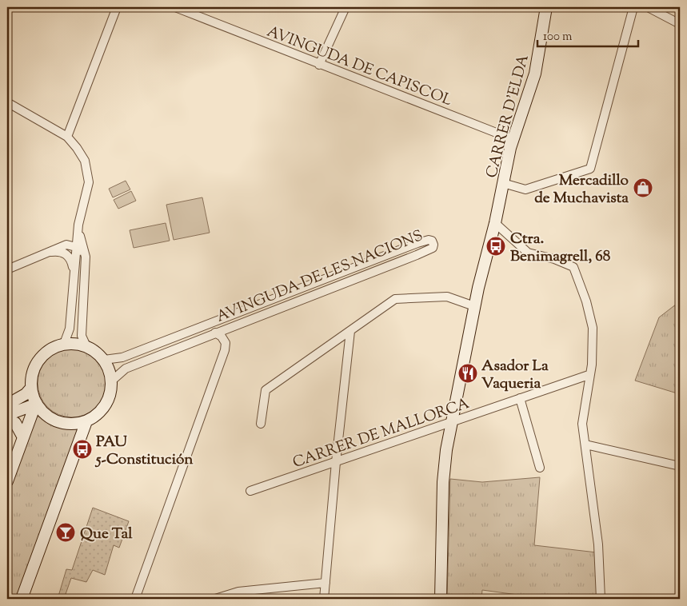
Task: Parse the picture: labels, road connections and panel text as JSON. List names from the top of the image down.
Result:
{
  "streets": {
    "street": [
      "AVINGUDA DE CAPISCOL",
      "CARRER D'ELDA",
      "AVINGUDA DE LES NACIONS",
      "CARRER DE MALLORCA"
    ]
  },
  "crossings": [
    ["AVINGUDA DE CAPISCOL", "CARRER D'ELDA"],
    ["CARRER D'ELDA", "CARRER DE MALLORCA"]
  ],
  "places": {
    "shop": ["Mercadillo de Muchavista"],
    "bus stop": ["Ctra. Benimagrell, 68", "PAU 5-Constitución"],
    "restaurant": ["Asador La Vaqueria"],
    "bar": ["Que Tal"]
  },
  "scale_bar": "100 m"
}
